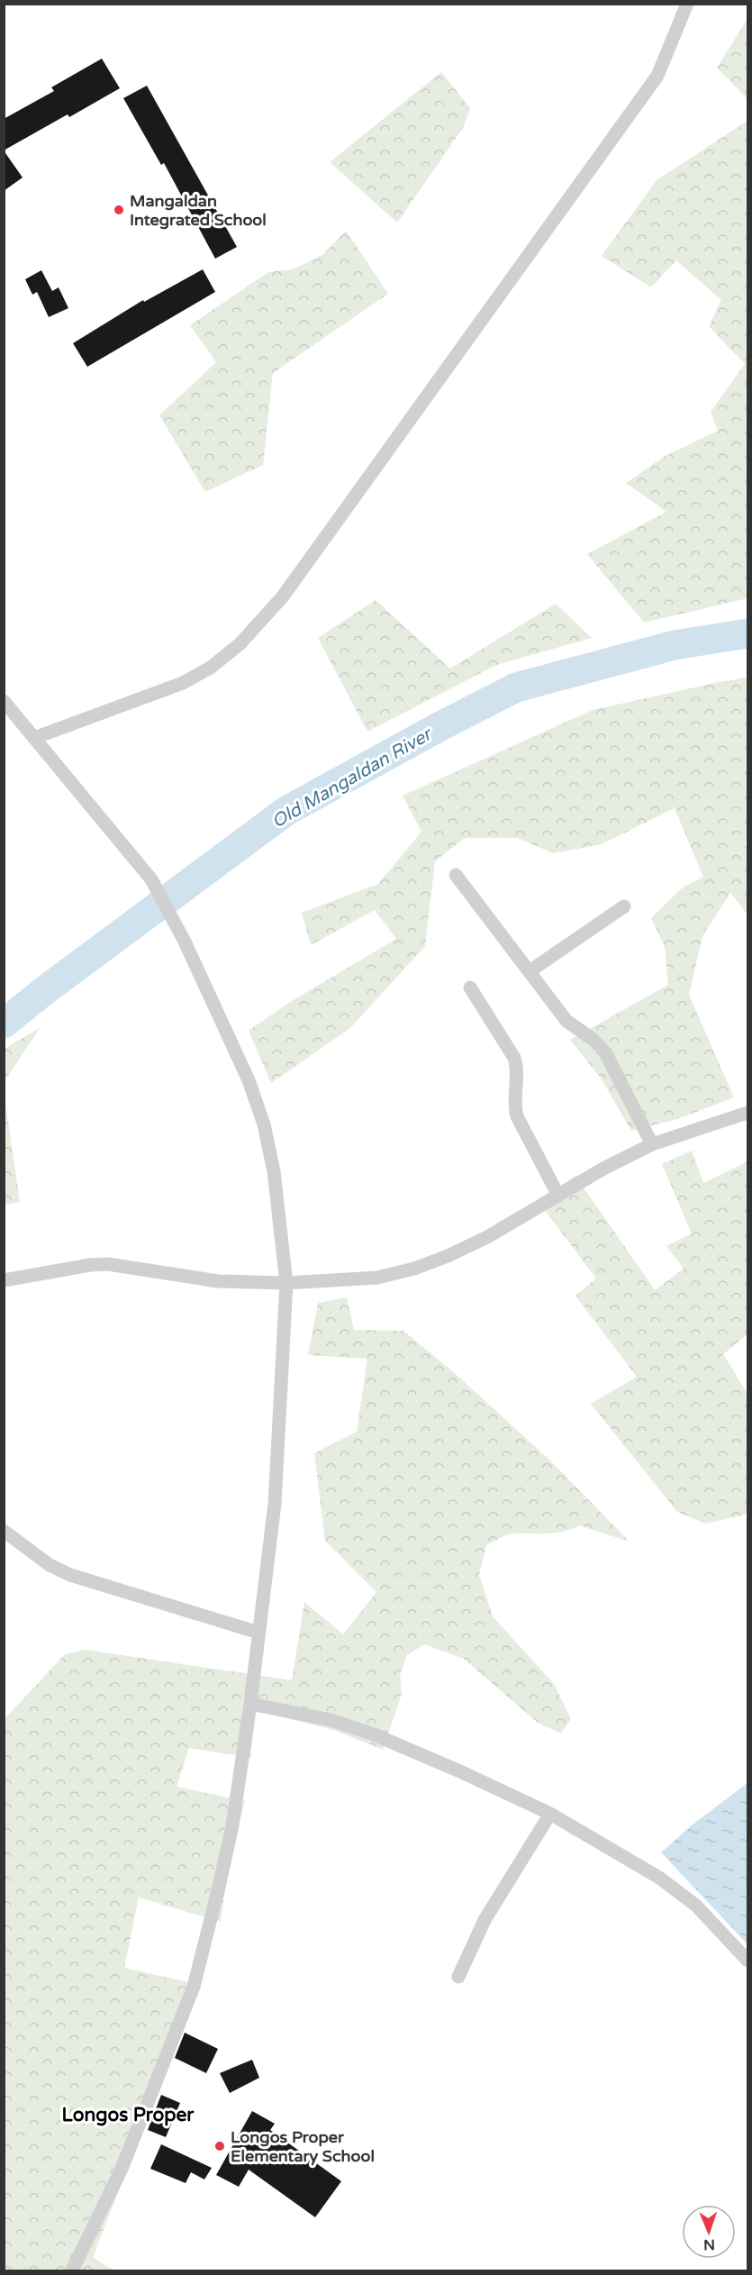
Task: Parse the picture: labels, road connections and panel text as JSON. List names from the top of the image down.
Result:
{
  "districts": ["Longos Proper"],
  "water": ["Old Mangaldan River"],
  "places": ["Mangaldan Integrated School", "Longos Proper Elementary School"],
  "north": "bottom"
}
